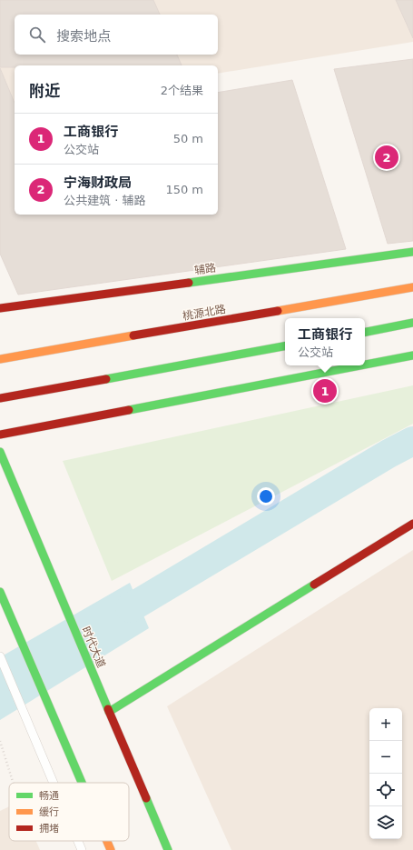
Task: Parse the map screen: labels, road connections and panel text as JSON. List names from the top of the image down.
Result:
{
  "streets": {
    "main road": ["辅路", "桃源北路", "时代大道"]
  },
  "legend": ["畅通", "缓行", "拥堵"],
  "page": {
    "search": "搜索地点",
    "heading": ["附近", "2个结果"],
    "list": [
      {
        "mark": "1",
        "name": "工商银行",
        "note": "公交站",
        "value": "50 m"
      },
      {
        "mark": "2",
        "name": "宁海财政局",
        "note": "公共建筑 · 辅路",
        "value": "150 m"
      }
    ],
    "pins": ["2", "1"],
    "popup": ["工商银行", "公交站"],
    "map_buttons": ["+", "−"]
  }
}
